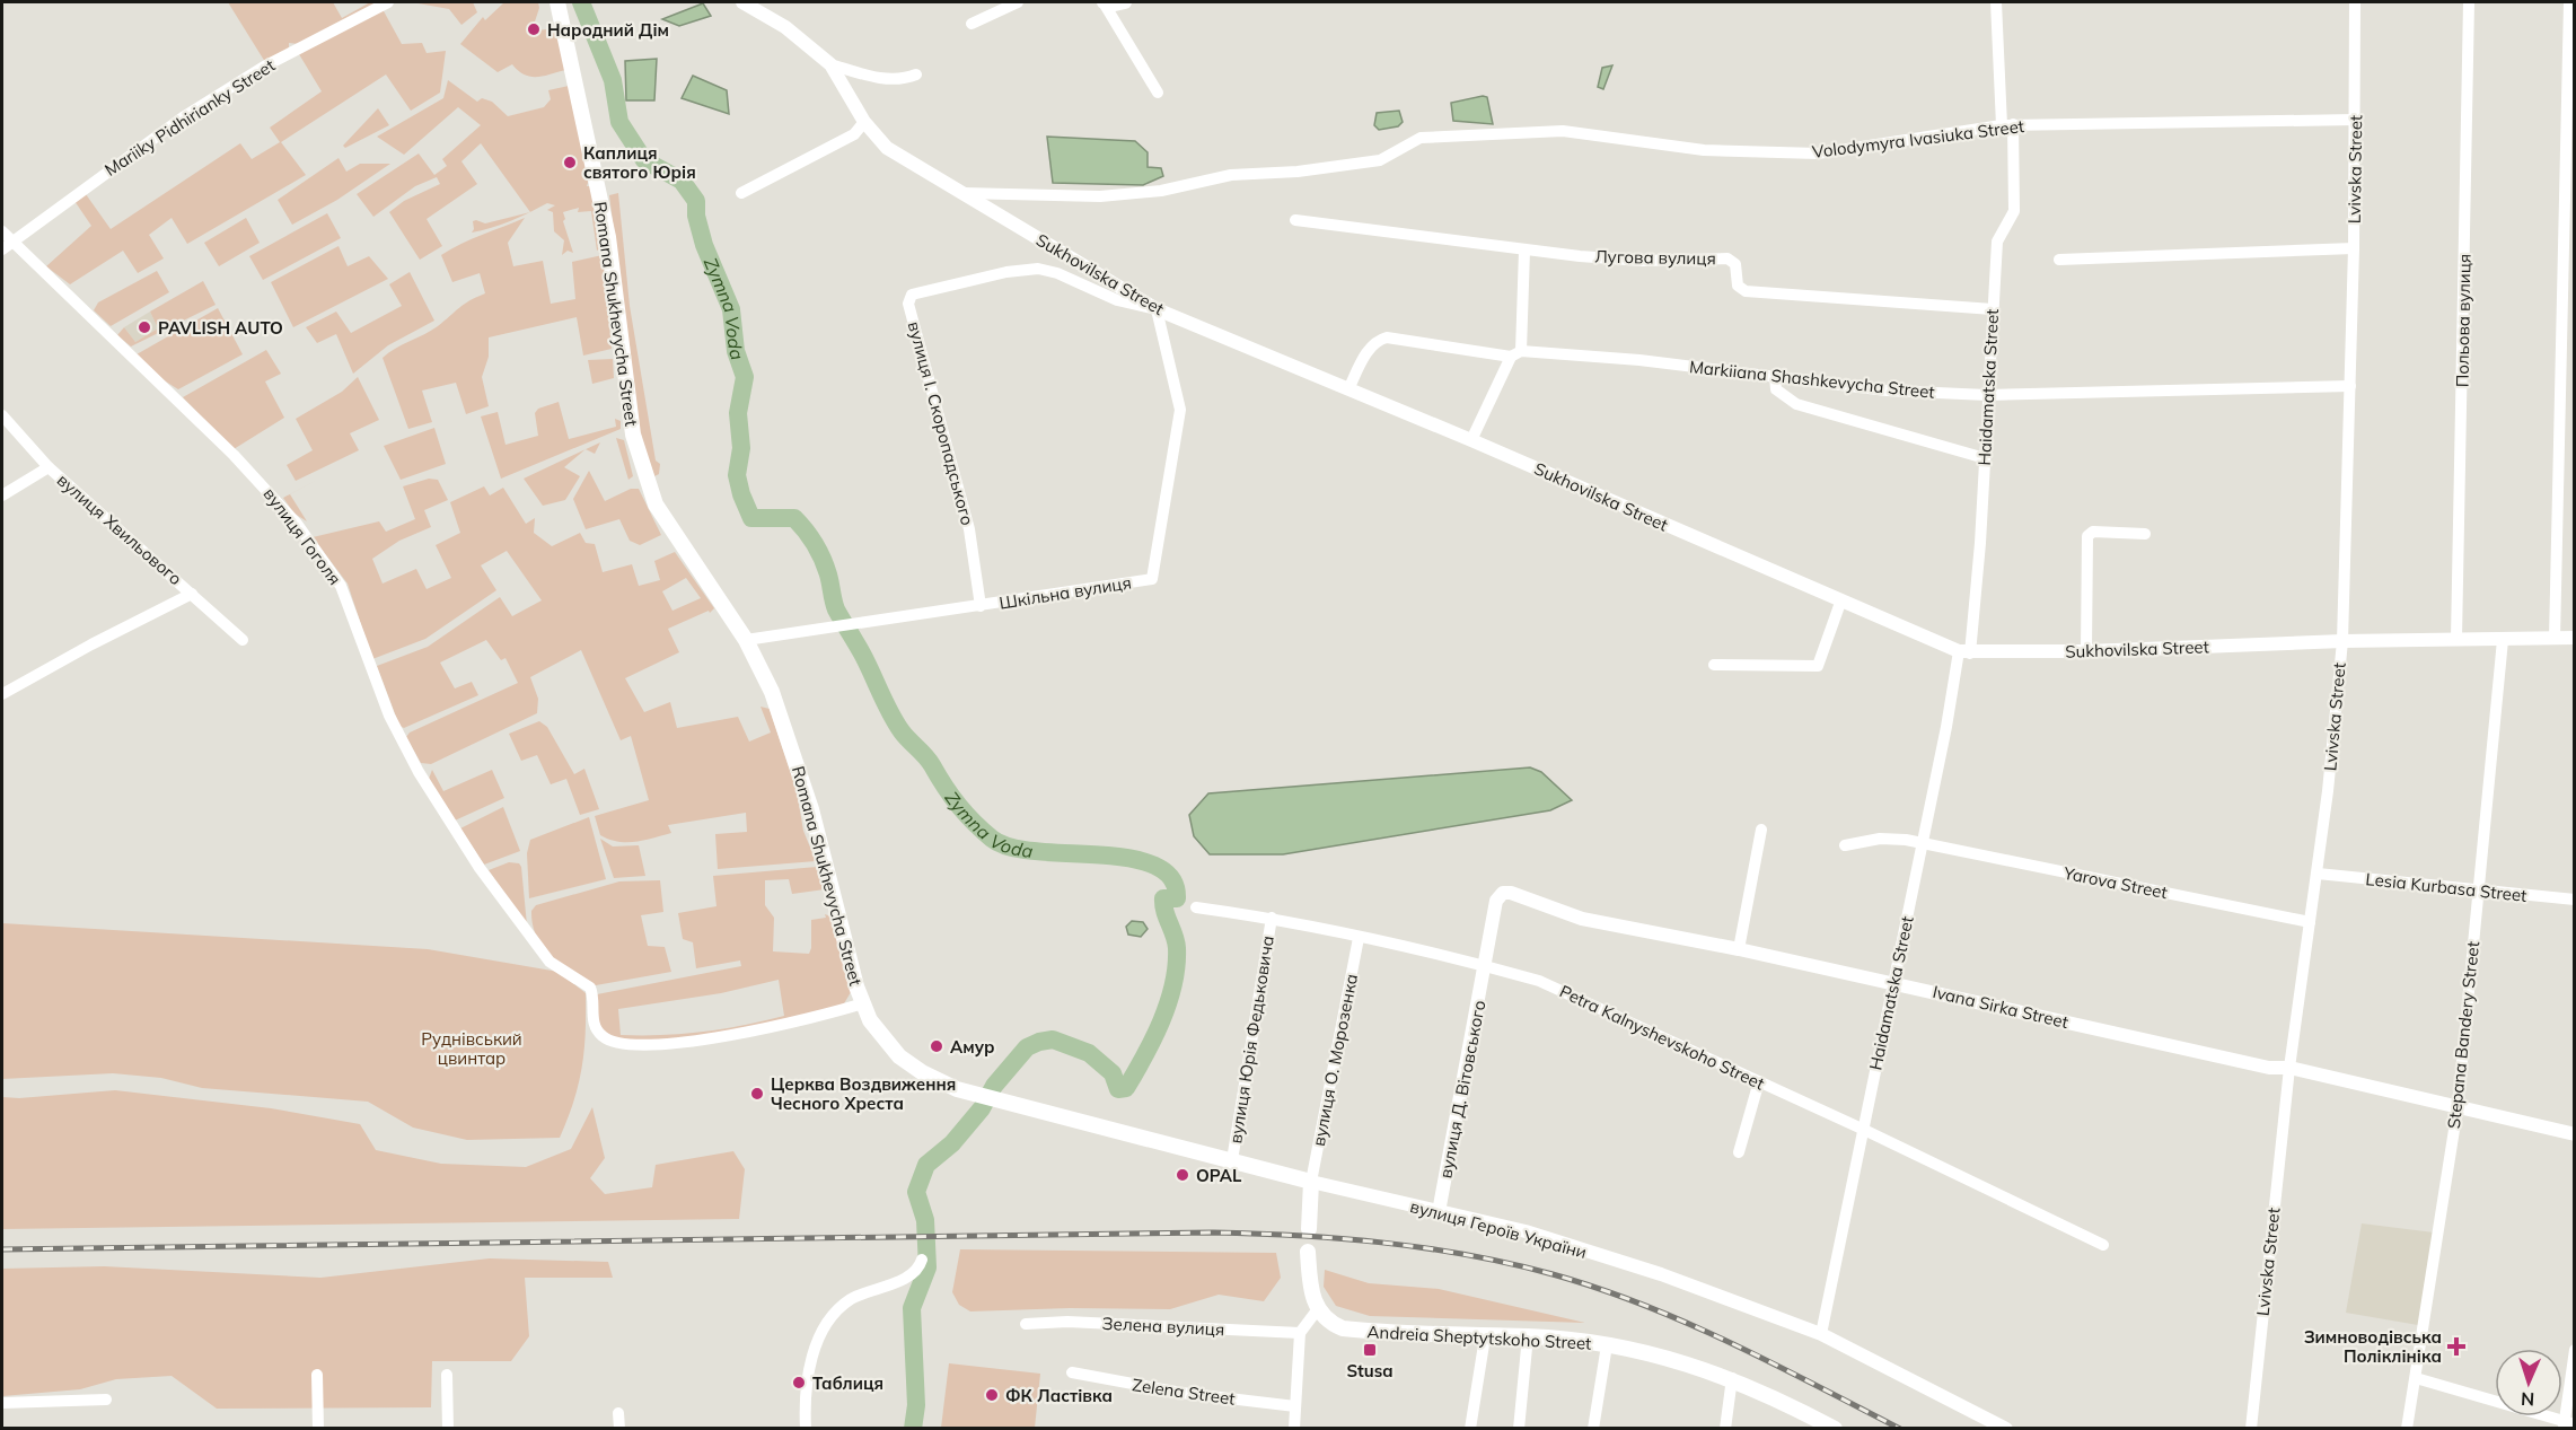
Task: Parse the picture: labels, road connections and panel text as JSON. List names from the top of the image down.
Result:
{
  "streets": {
    "main road": ["Romana Shukhevycha Street", "вулиця Героїв України", "Andreia Sheptytskoho Street"],
    "street": [
      "Mariiky Pidhirianky Street",
      "Volodymyra Ivasiuka Street",
      "Lvivska Street",
      "Лугова вулиця",
      "Sukhovilska Street",
      "Польова вулиця",
      "Markiiana Shashkevycha Street",
      "Haidamatska Street",
      "вулиця І. Скоропадського",
      "вулиця Хвильового",
      "вулиця Гоголя",
      "Шкільна вулиця",
      "Yarova Street",
      "Lesia Kurbasa Street",
      "Ivana Sirka Street",
      "Stepana Bandery Street",
      "Petra Kalnyshevskoho Street",
      "вулиця Юрія Федьковича",
      "вулиця О. Морозенка",
      "вулиця Д. Вітовського",
      "Зелена вулиця",
      "Zelena Street"
    ]
  },
  "crossings": [
    ["Mariiky Pidhirianky Street", "вулиця Гоголя"],
    ["Volodymyra Ivasiuka Street", "Lvivska Street"],
    ["Volodymyra Ivasiuka Street", "Sukhovilska Street"],
    ["Volodymyra Ivasiuka Street", "Haidamatska Street"],
    ["Lvivska Street", "Sukhovilska Street"],
    ["Lvivska Street", "Markiiana Shashkevycha Street"],
    ["Lvivska Street", "Yarova Street"],
    ["Lvivska Street", "Lesia Kurbasa Street"],
    ["Lvivska Street", "Ivana Sirka Street"],
    ["Лугова вулиця", "Haidamatska Street"],
    ["Sukhovilska Street", "Польова вулиця"],
    ["Sukhovilska Street", "Markiiana Shashkevycha Street"],
    ["Sukhovilska Street", "Haidamatska Street"],
    ["Sukhovilska Street", "вулиця І. Скоропадського"],
    ["Sukhovilska Street", "Шкільна вулиця"],
    ["Sukhovilska Street", "Stepana Bandery Street"],
    ["Romana Shukhevycha Street", "вулиця Гоголя"],
    ["Romana Shukhevycha Street", "Шкільна вулиця"],
    ["Romana Shukhevycha Street", "вулиця Героїв України"],
    ["Markiiana Shashkevycha Street", "Haidamatska Street"],
    ["Haidamatska Street", "Yarova Street"],
    ["Haidamatska Street", "Ivana Sirka Street"],
    ["Haidamatska Street", "Petra Kalnyshevskoho Street"],
    ["Haidamatska Street", "вулиця Героїв України"],
    ["вулиця І. Скоропадського", "Шкільна вулиця"],
    ["Lesia Kurbasa Street", "Stepana Bandery Street"],
    ["Ivana Sirka Street", "Stepana Bandery Street"],
    ["Ivana Sirka Street", "Petra Kalnyshevskoho Street"],
    ["Ivana Sirka Street", "вулиця Д. Вітовського"],
    ["Petra Kalnyshevskoho Street", "вулиця Юрія Федьковича"],
    ["Petra Kalnyshevskoho Street", "вулиця О. Морозенка"],
    ["Petra Kalnyshevskoho Street", "вулиця Д. Вітовського"],
    ["вулиця Юрія Федьковича", "вулиця Героїв України"],
    ["вулиця О. Морозенка", "вулиця Героїв України"],
    ["вулиця Д. Вітовського", "вулиця Героїв України"]
  ],
  "water": ["Zymna Voda"],
  "parks": ["Руднівський цвинтар"],
  "places": {
    "other": [
      "Народний Дім",
      "Каплиця святого Юрія",
      "PAVLISH AUTO",
      "Амур",
      "Церква Воздвиження Чесного Хреста",
      "OPAL",
      "Таблиця",
      "ФК Ластівка"
    ],
    "health": ["Зимноводівська Поліклініка"],
    "transit": ["Stusa"]
  },
  "north": "bottom"
}
